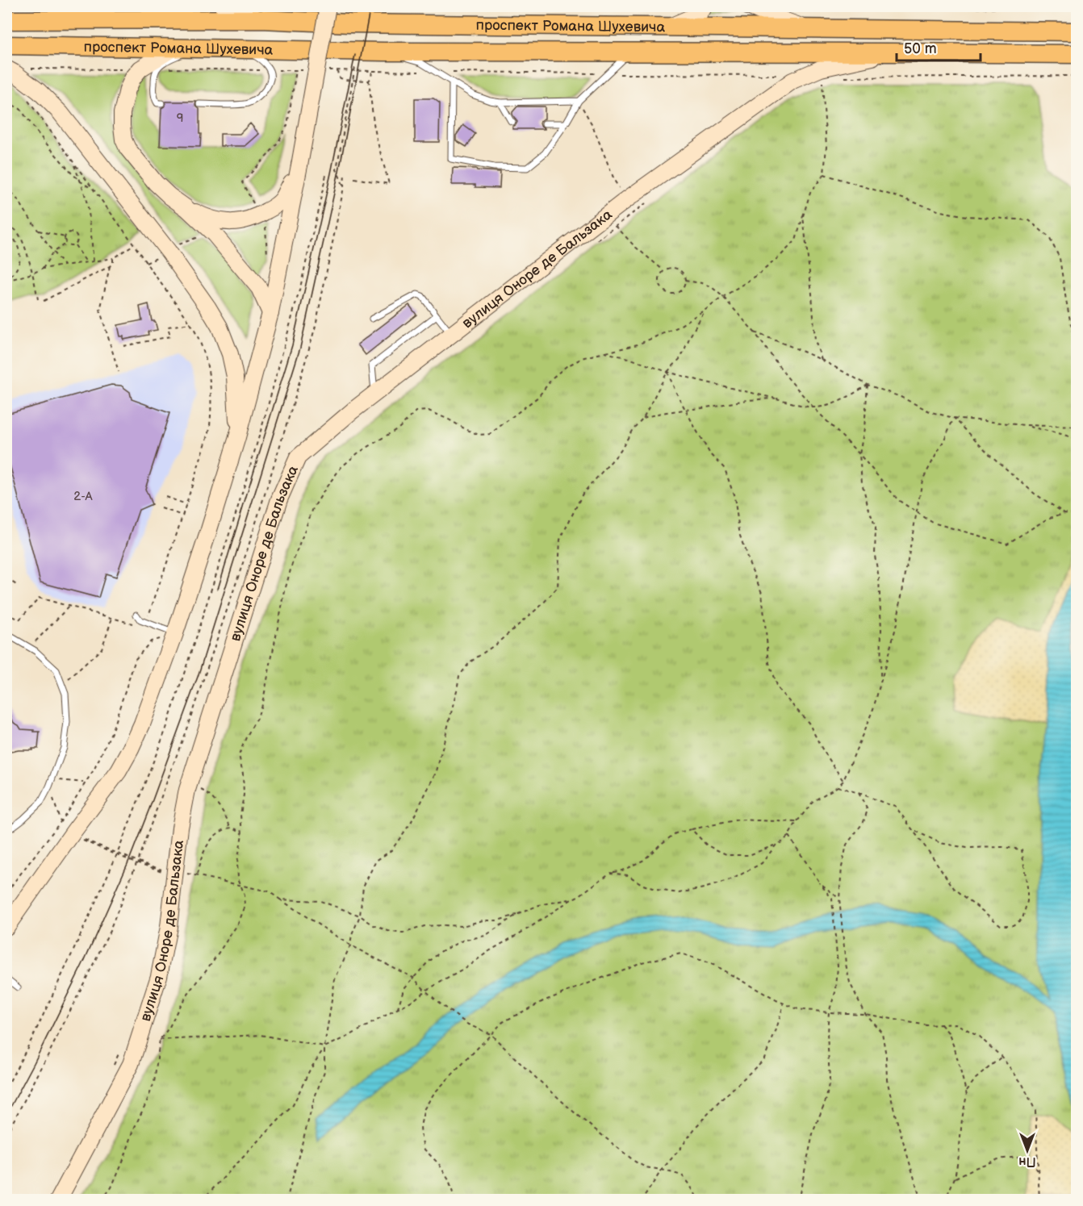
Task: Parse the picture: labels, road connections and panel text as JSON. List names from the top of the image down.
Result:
{
  "streets": {
    "main road": ["проспект Романа Шухевича"],
    "street": ["вулиця Оноре де Бальзака"]
  },
  "crossings": [
    ["проспект Романа Шухевича", "вулиця Оноре де Бальзака"]
  ],
  "house_numbers": ["9", "2-А"],
  "scale_bar": "50 m",
  "north": "bottom"
}
